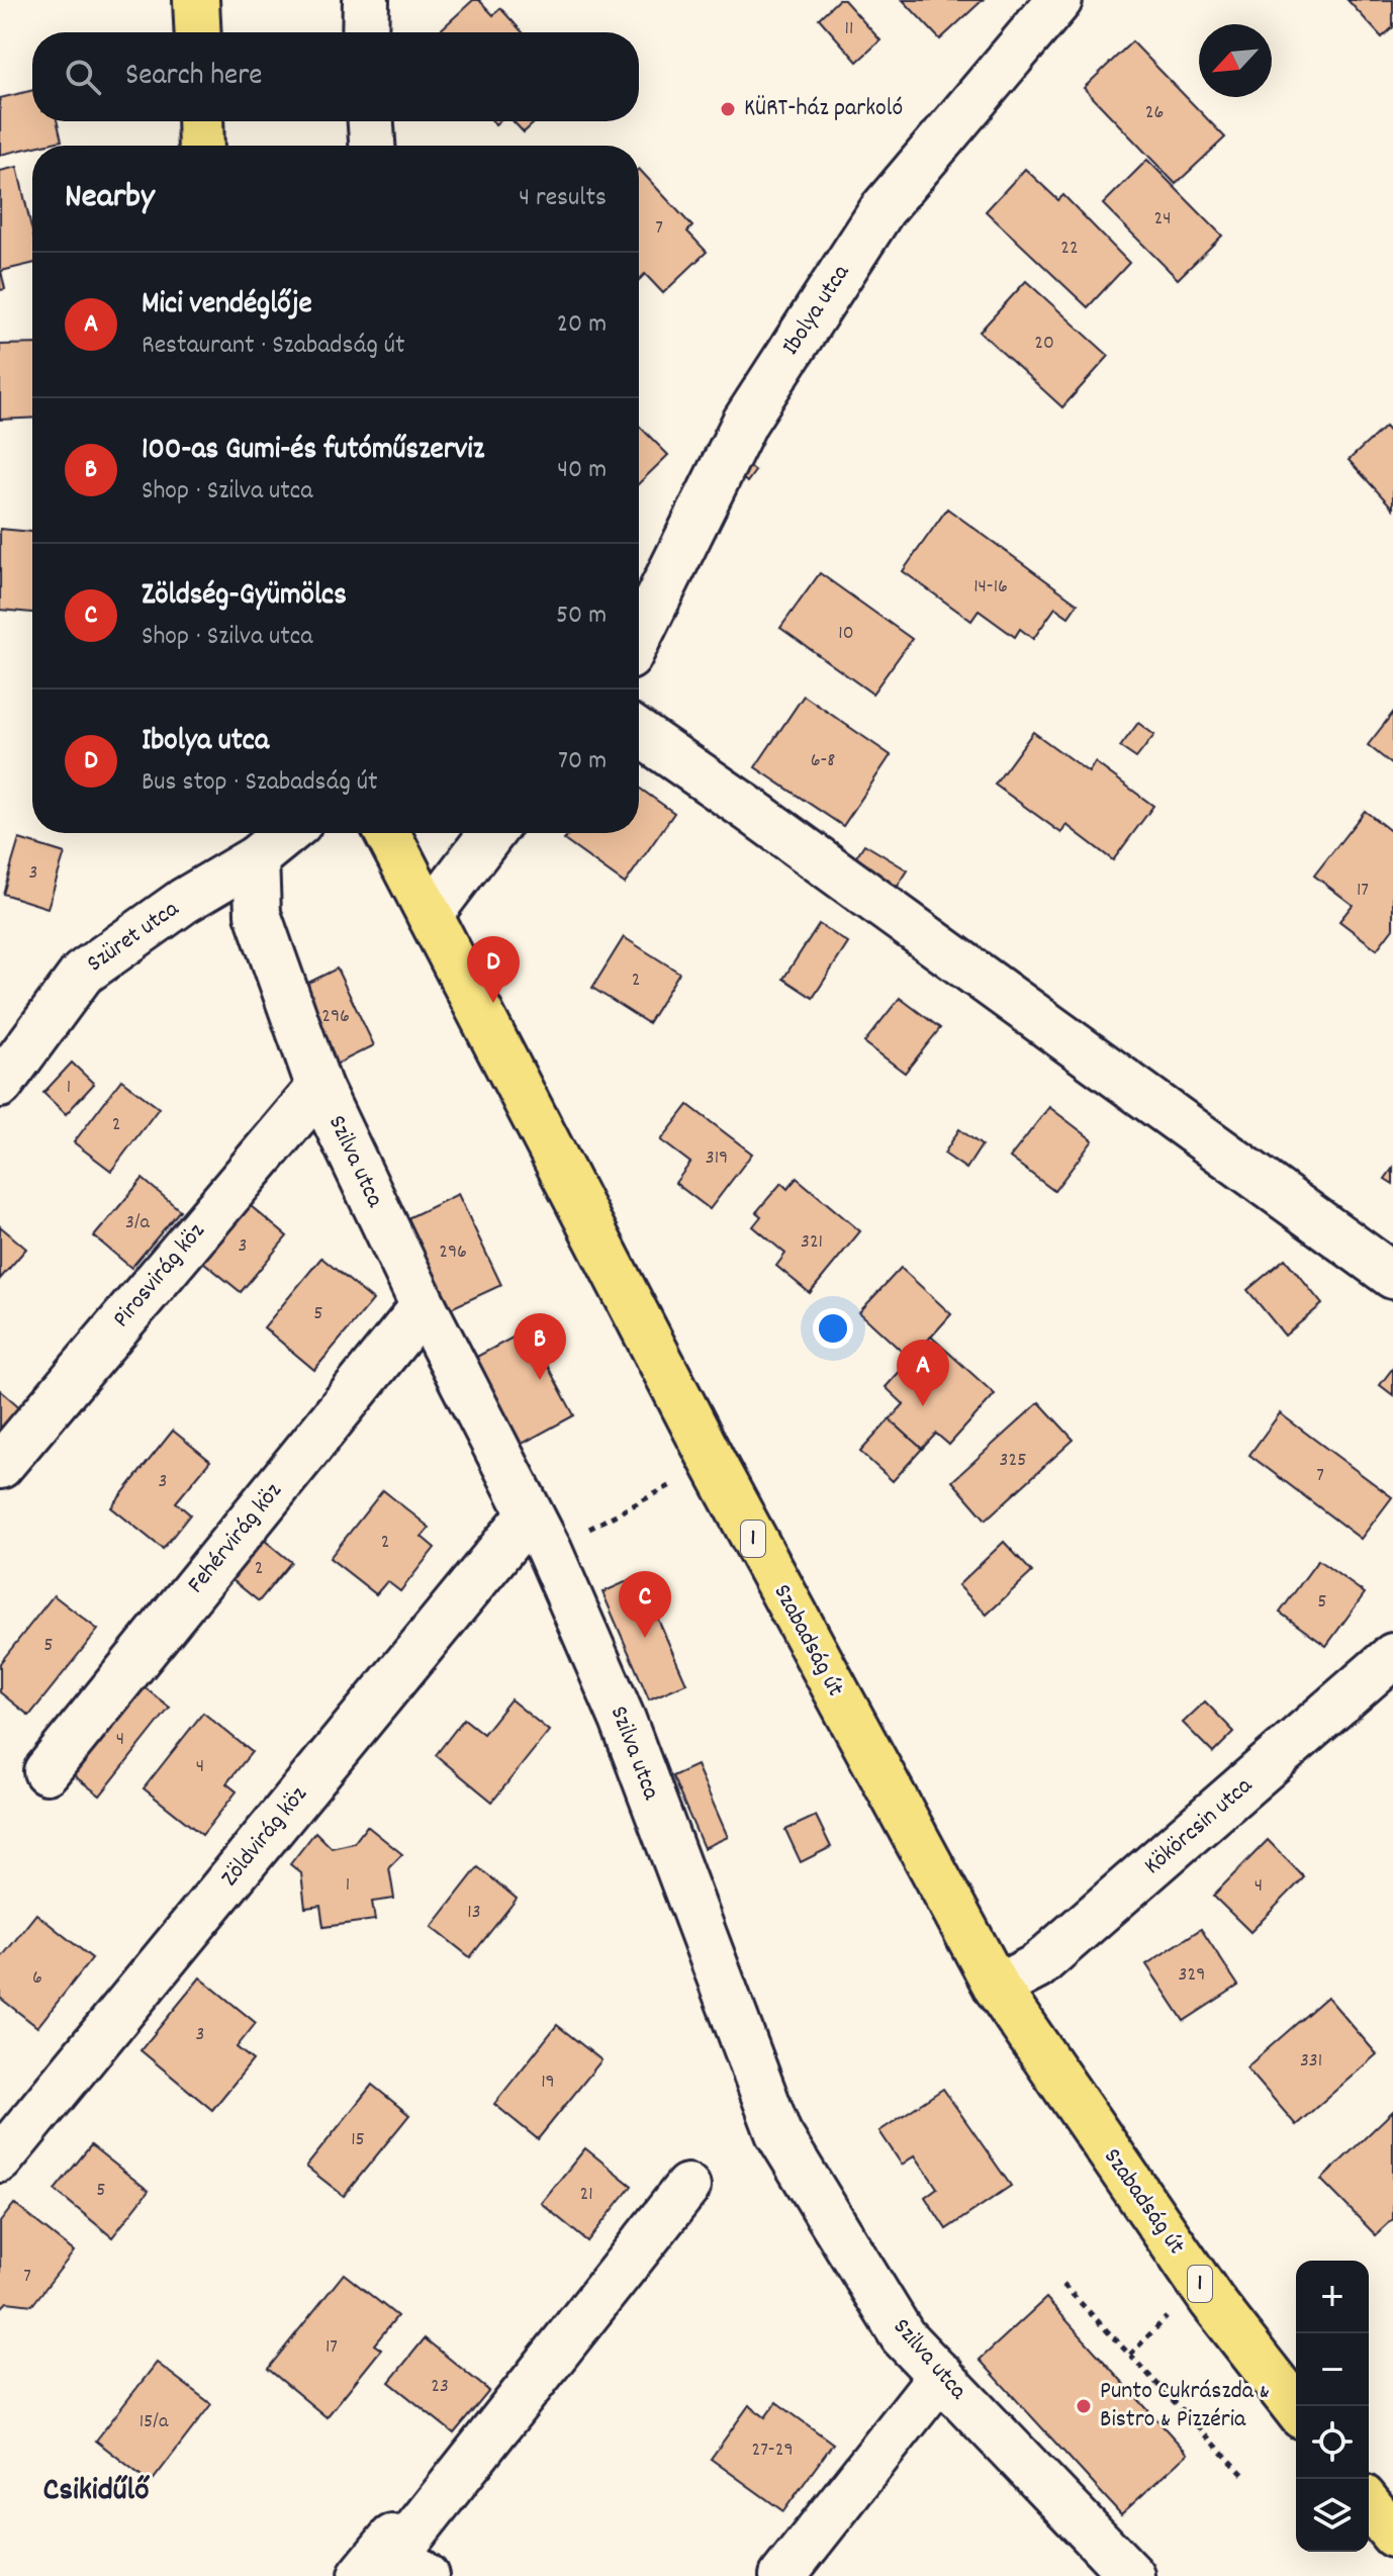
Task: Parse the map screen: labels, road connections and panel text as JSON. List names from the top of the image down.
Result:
{
  "streets": {
    "main road": ["1", "Szabadság út"],
    "street": [
      "Ibolya utca",
      "Szüret utca",
      "Szilva utca",
      "Pirosvirág köz",
      "Fehérvirág köz",
      "Kökörcsin utca",
      "Zöldvirág köz"
    ]
  },
  "crossings": [
    ["Szüret utca", "Szilva utca"],
    ["Szilva utca", "Pirosvirág köz"],
    ["Szilva utca", "Fehérvirág köz"],
    ["Szilva utca", "Zöldvirág köz"],
    ["Szabadság út", "Kökörcsin utca"]
  ],
  "districts": ["Csikidűlő"],
  "places": ["KÜRT-ház parkoló", "Punto Cukrászda & Bistro & Pizzéria"],
  "house_numbers": [
    "11",
    "26",
    "24",
    "7",
    "22",
    "20",
    "14-16",
    "10",
    "6-8",
    "3",
    "17",
    "2",
    "296",
    "1",
    "2",
    "319",
    "3/a",
    "321",
    "3",
    "296",
    "5",
    "325",
    "7",
    "3",
    "2",
    "2",
    "5",
    "5",
    "4",
    "4",
    "1",
    "4",
    "13",
    "329",
    "6",
    "3",
    "331",
    "19",
    "15",
    "5",
    "21",
    "7",
    "17",
    "23",
    "15/a",
    "27-29"
  ],
  "north": "bottom left",
  "page": {
    "search": "Search here",
    "heading": ["Nearby", "4 results"],
    "list": [
      {
        "mark": "A",
        "name": "Mici vendéglője",
        "note": "Restaurant · Szabadság út",
        "value": "20 m"
      },
      {
        "mark": "B",
        "name": "100-as Gumi-és futóműszerviz",
        "note": "Shop · Szilva utca",
        "value": "40 m"
      },
      {
        "mark": "C",
        "name": "Zöldség-Gyümölcs",
        "note": "Shop · Szilva utca",
        "value": "50 m"
      },
      {
        "mark": "D",
        "name": "Ibolya utca",
        "note": "Bus stop · Szabadság út",
        "value": "70 m"
      }
    ],
    "pins": [
      "D",
      "B",
      "A",
      "C"
    ],
    "map_buttons": ["+", "−"]
  }
}
